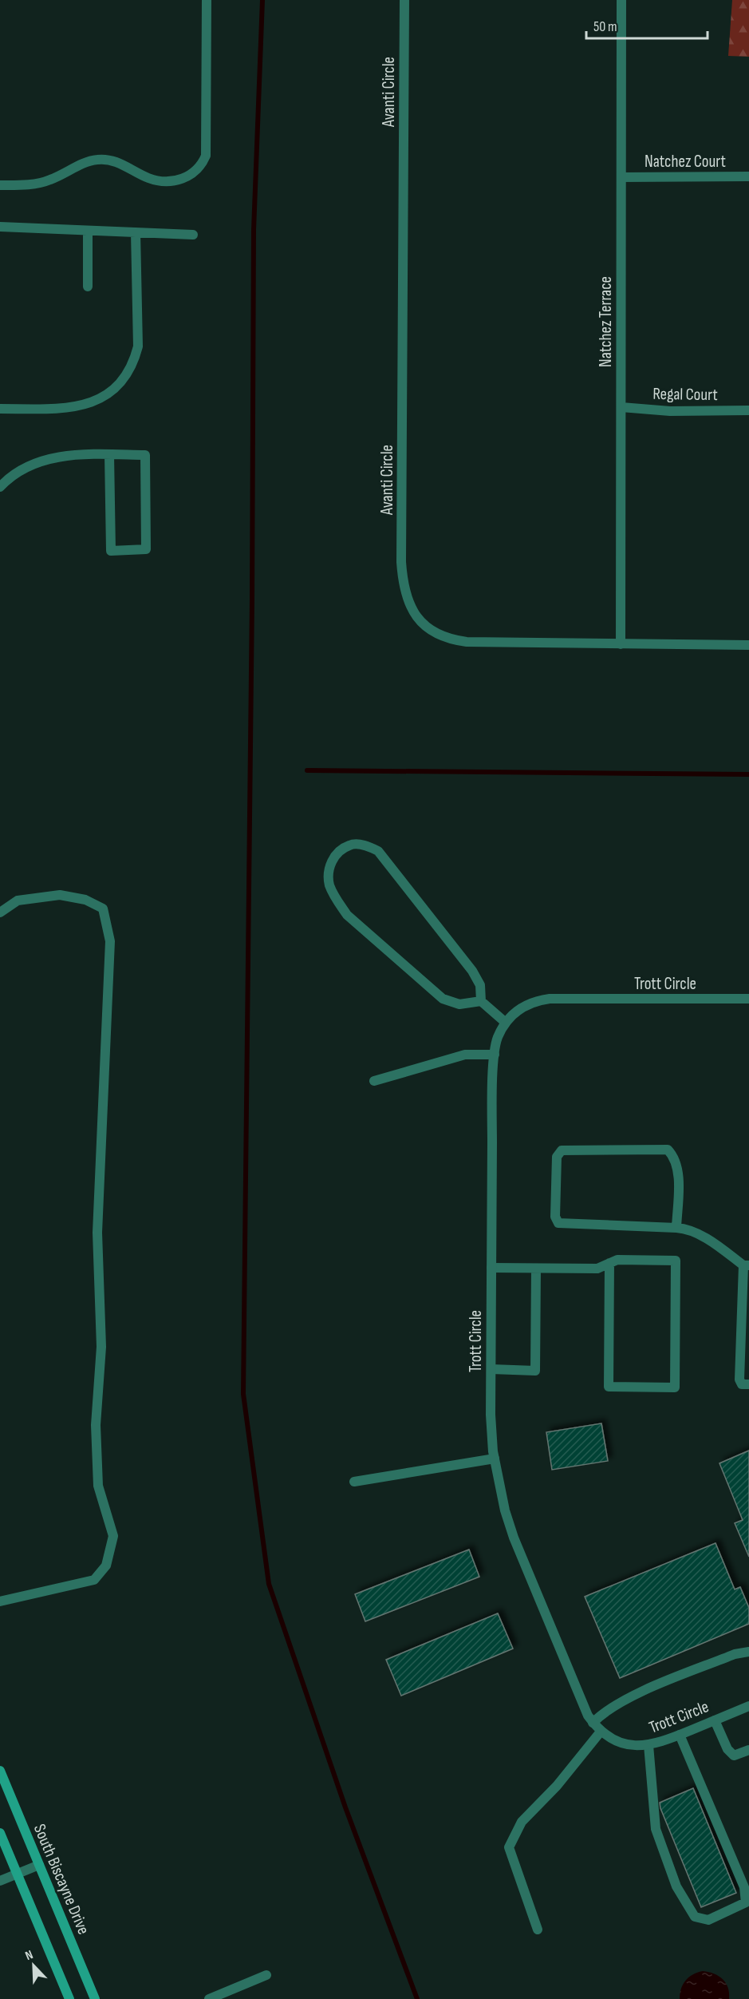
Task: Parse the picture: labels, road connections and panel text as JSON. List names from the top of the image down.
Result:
{
  "streets": {
    "street": [
      "Avanti Circle",
      "Natchez Court",
      "Natchez Terrace",
      "Regal Court",
      "Trott Circle",
      "South Biscayne Drive"
    ]
  },
  "crossings": [
    ["Avanti Circle", "Natchez Terrace"],
    ["Natchez Court", "Natchez Terrace"],
    ["Natchez Terrace", "Regal Court"]
  ],
  "scale_bar": "50 m",
  "north": "top left"
}
